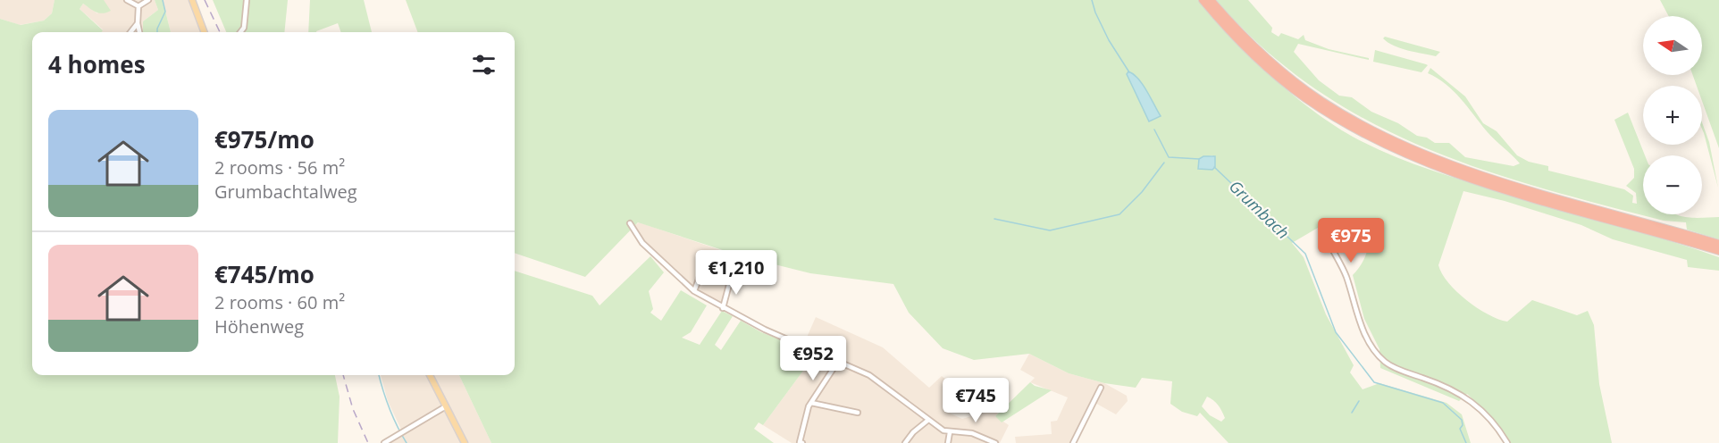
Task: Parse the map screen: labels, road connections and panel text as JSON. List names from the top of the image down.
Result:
{
  "water": ["Grumbach"],
  "north": "left",
  "page": {
    "map_buttons": ["+", "−"],
    "heading": "4 homes",
    "list": [
      {
        "name": "€975/mo",
        "note": "2 rooms · 56 m² · Grumbachtalweg"
      },
      {
        "name": "€745/mo",
        "note": "2 rooms · 60 m² · Höhenweg"
      }
    ],
    "price": [
      "€975",
      "€1,210",
      "€952",
      "€745"
    ]
  }
}
